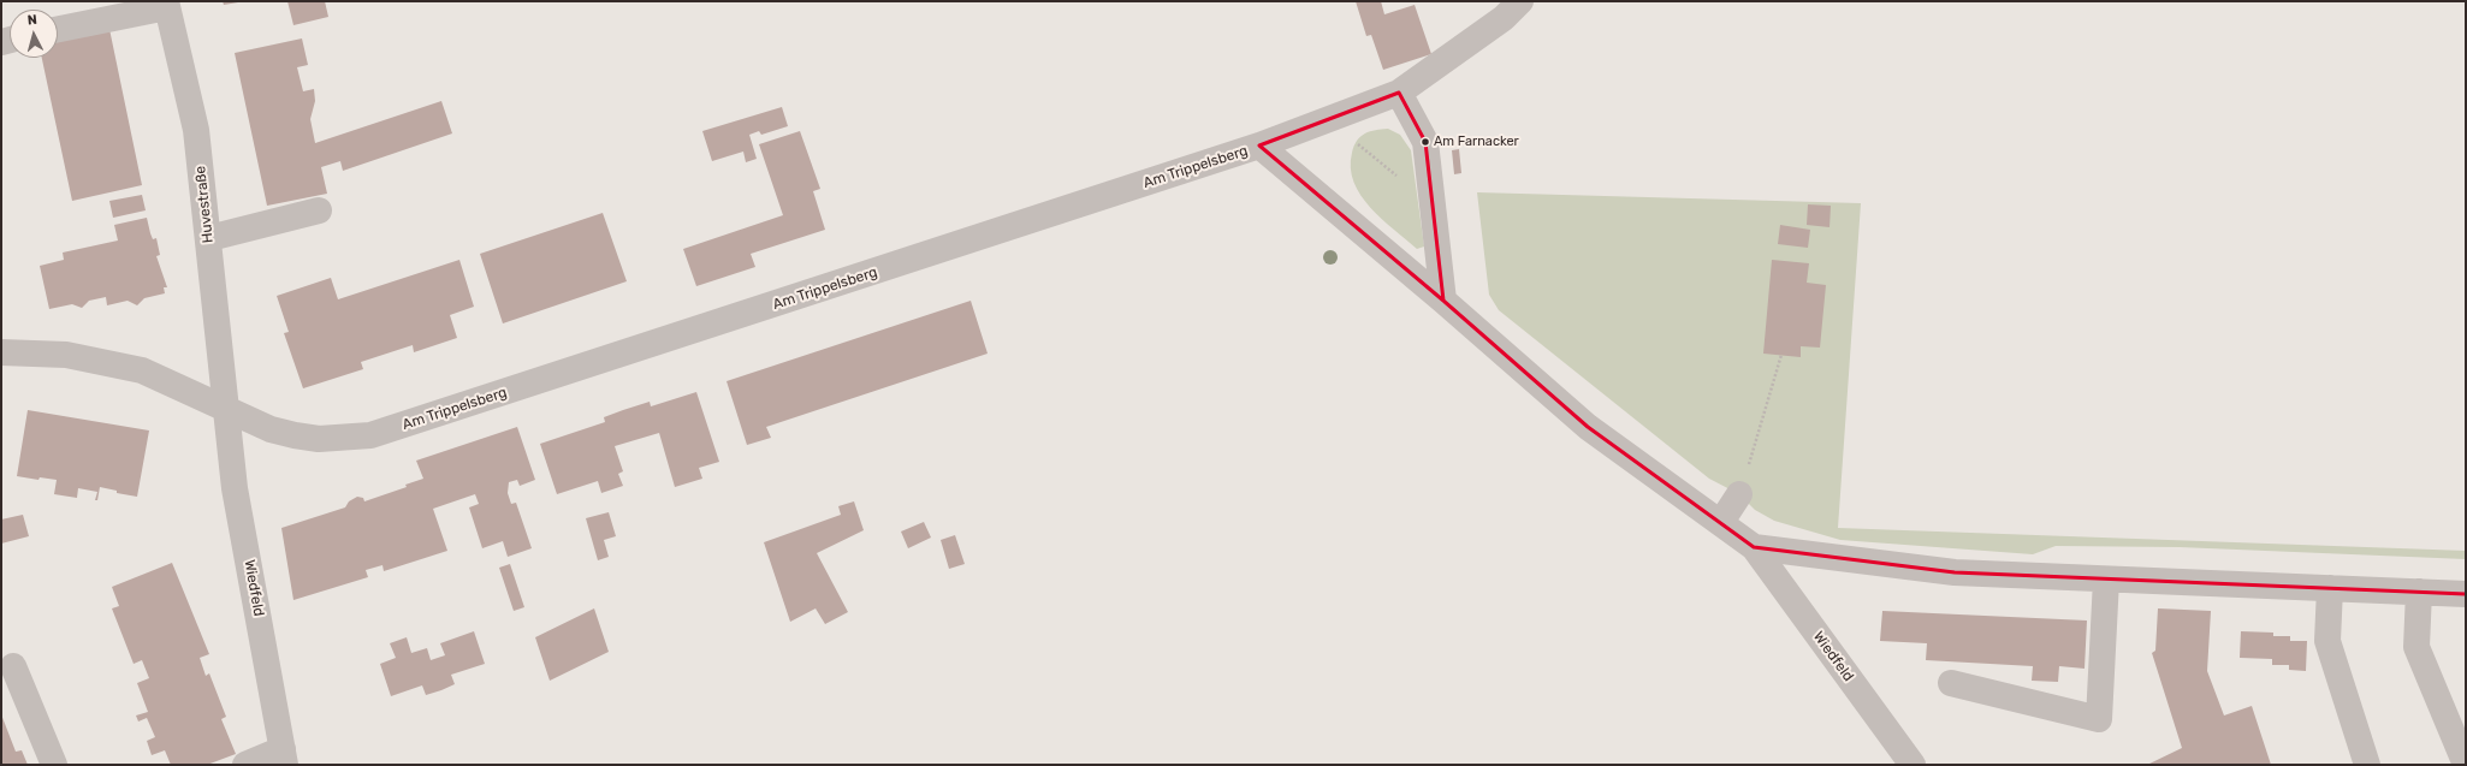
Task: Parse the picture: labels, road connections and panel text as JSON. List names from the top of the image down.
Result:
{
  "streets": {
    "street": ["Am Trippelsberg", "Huvestraße", "Wiedfeld"]
  },
  "crossings": [
    ["Am Trippelsberg", "Huvestraße"],
    ["Am Trippelsberg", "Wiedfeld"],
    ["Huvestraße", "Wiedfeld"]
  ],
  "places": ["Am Farnacker"],
  "north": "top"
}
